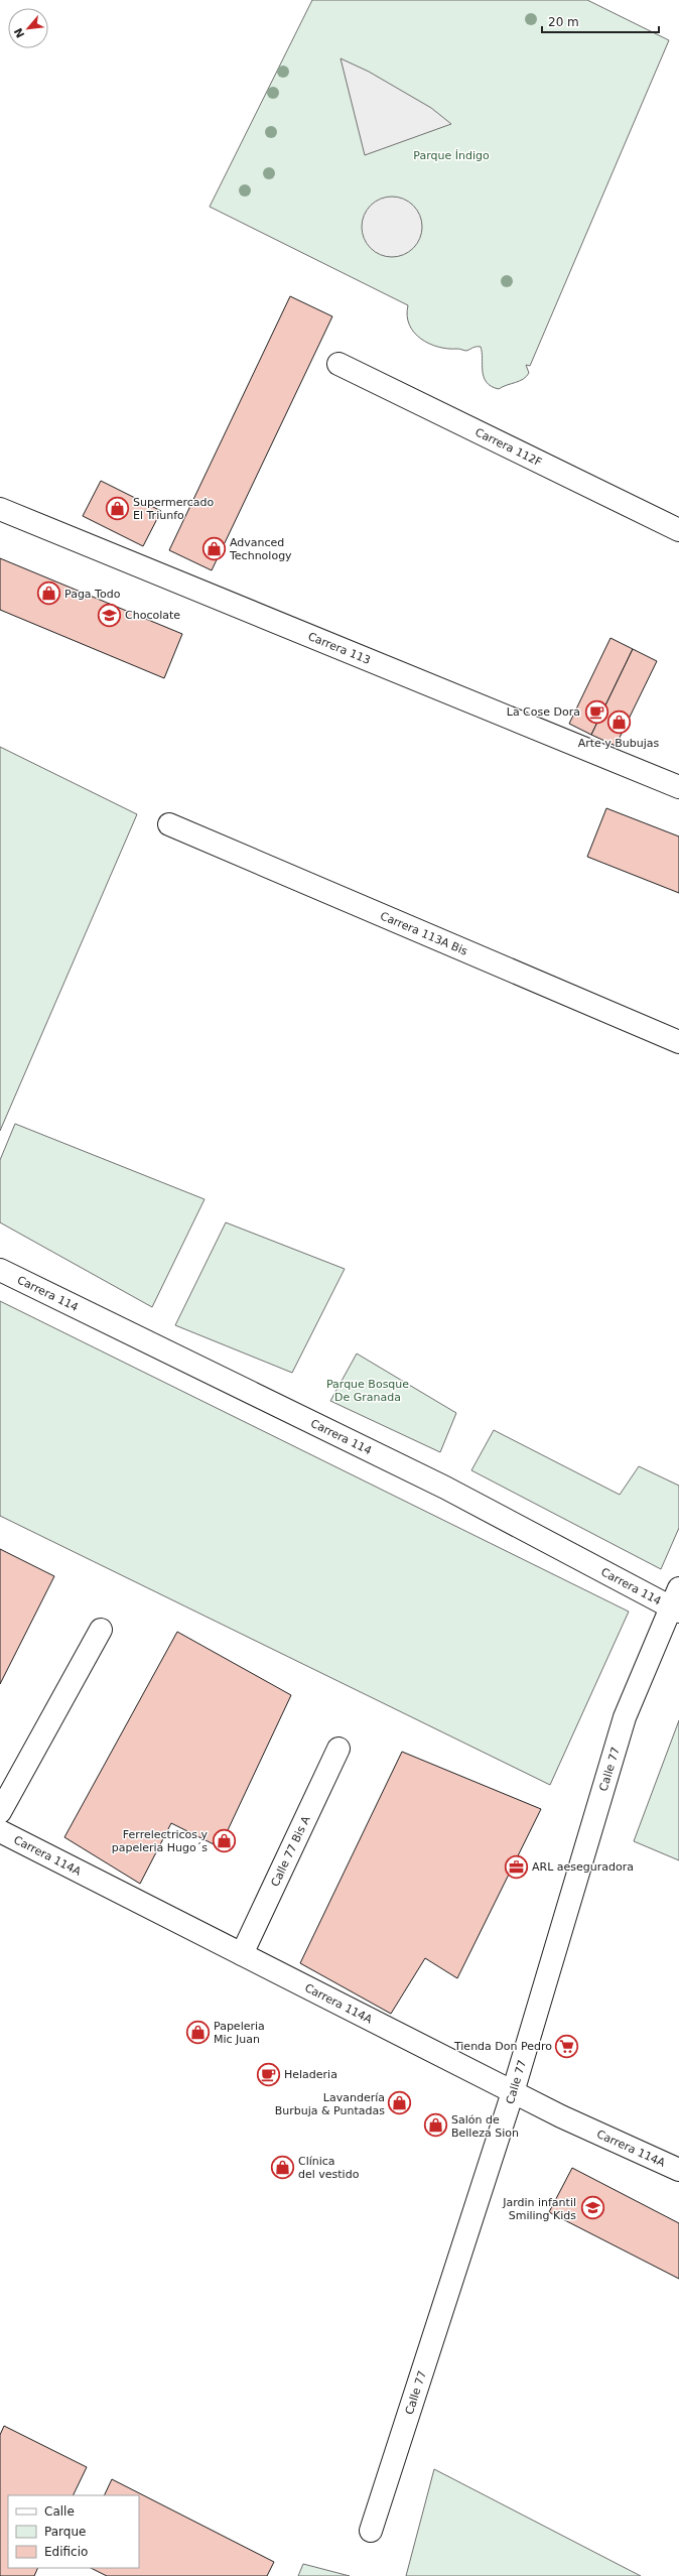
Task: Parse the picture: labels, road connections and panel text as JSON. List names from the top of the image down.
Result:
{
  "streets": {
    "street": [
      "Carrera 112F",
      "Carrera 113",
      "Carrera 113A Bis",
      "Carrera 114",
      "Calle 77",
      "Calle 77 Bis A",
      "Carrera 114A"
    ]
  },
  "crossings": [
    ["Carrera 114", "Calle 77"],
    ["Calle 77", "Carrera 114A"],
    ["Calle 77 Bis A", "Carrera 114A"]
  ],
  "parks": ["Parque Índigo", "Parque Bosque De Granada"],
  "places": {
    "shop": [
      "Supermercado El Triunfo",
      "Advanced Technology",
      "Paga Todo",
      "Arte y Bubujas",
      "Ferrelectricos y papeleria Hugo´s",
      "Papeleria Mic Juan",
      "Lavandería Burbuja & Puntadas",
      "Salón de Belleza Sion",
      "Clínica del vestido"
    ],
    "school or university": ["Chocolate", "Jardin infantil Smiling Kids"],
    "cafe": ["La Cose Dora", "Heladeria"],
    "office": ["ARL aeseguradora"],
    "supermarket": ["Tienda Don Pedro"]
  },
  "legend": ["Calle", "Parque", "Edificio"],
  "scale_bar": "20 m",
  "north": "bottom left"
}
